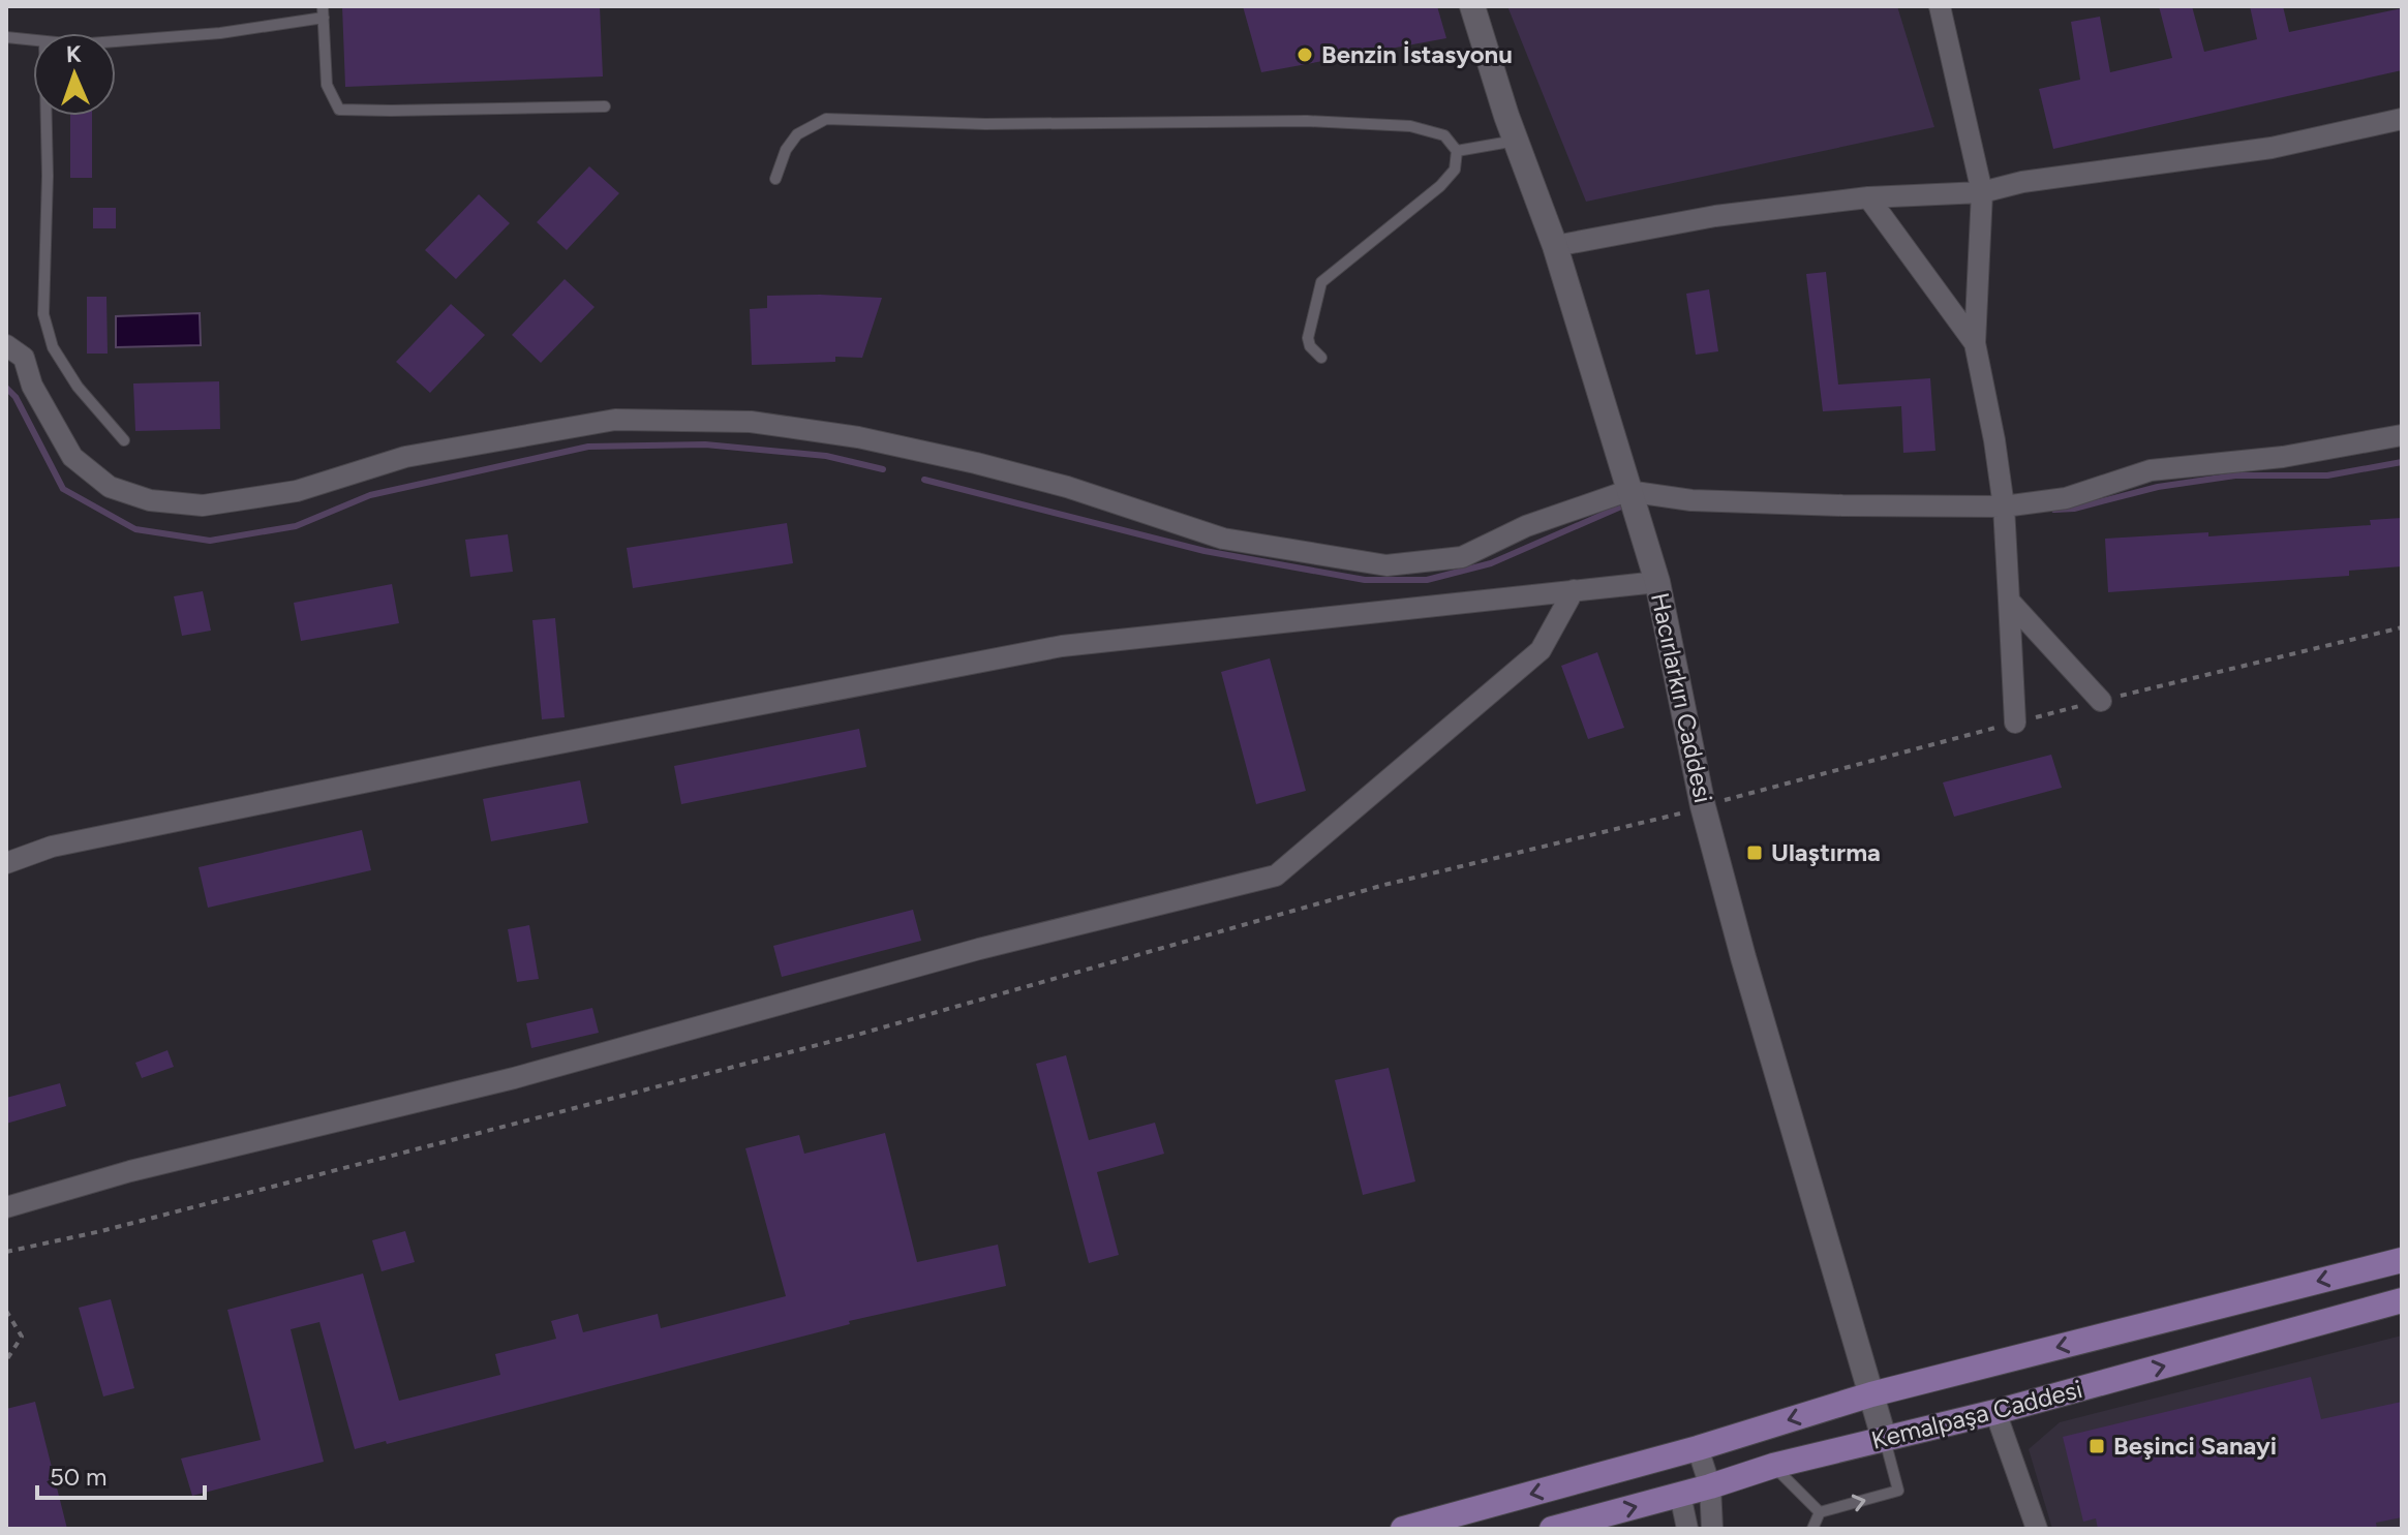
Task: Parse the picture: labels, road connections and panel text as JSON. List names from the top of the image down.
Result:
{
  "streets": {
    "main road": ["Kemalpaşa Caddesi"],
    "street": ["Hacırlarkırı Caddesi"]
  },
  "crossings": [
    ["Hacırlarkırı Caddesi", "Kemalpaşa Caddesi"]
  ],
  "places": {
    "other": ["Benzin İstasyonu"],
    "transit": ["Ulaştırma", "Beşinci Sanayi"]
  },
  "scale_bar": "50 m",
  "north": "top"
}
